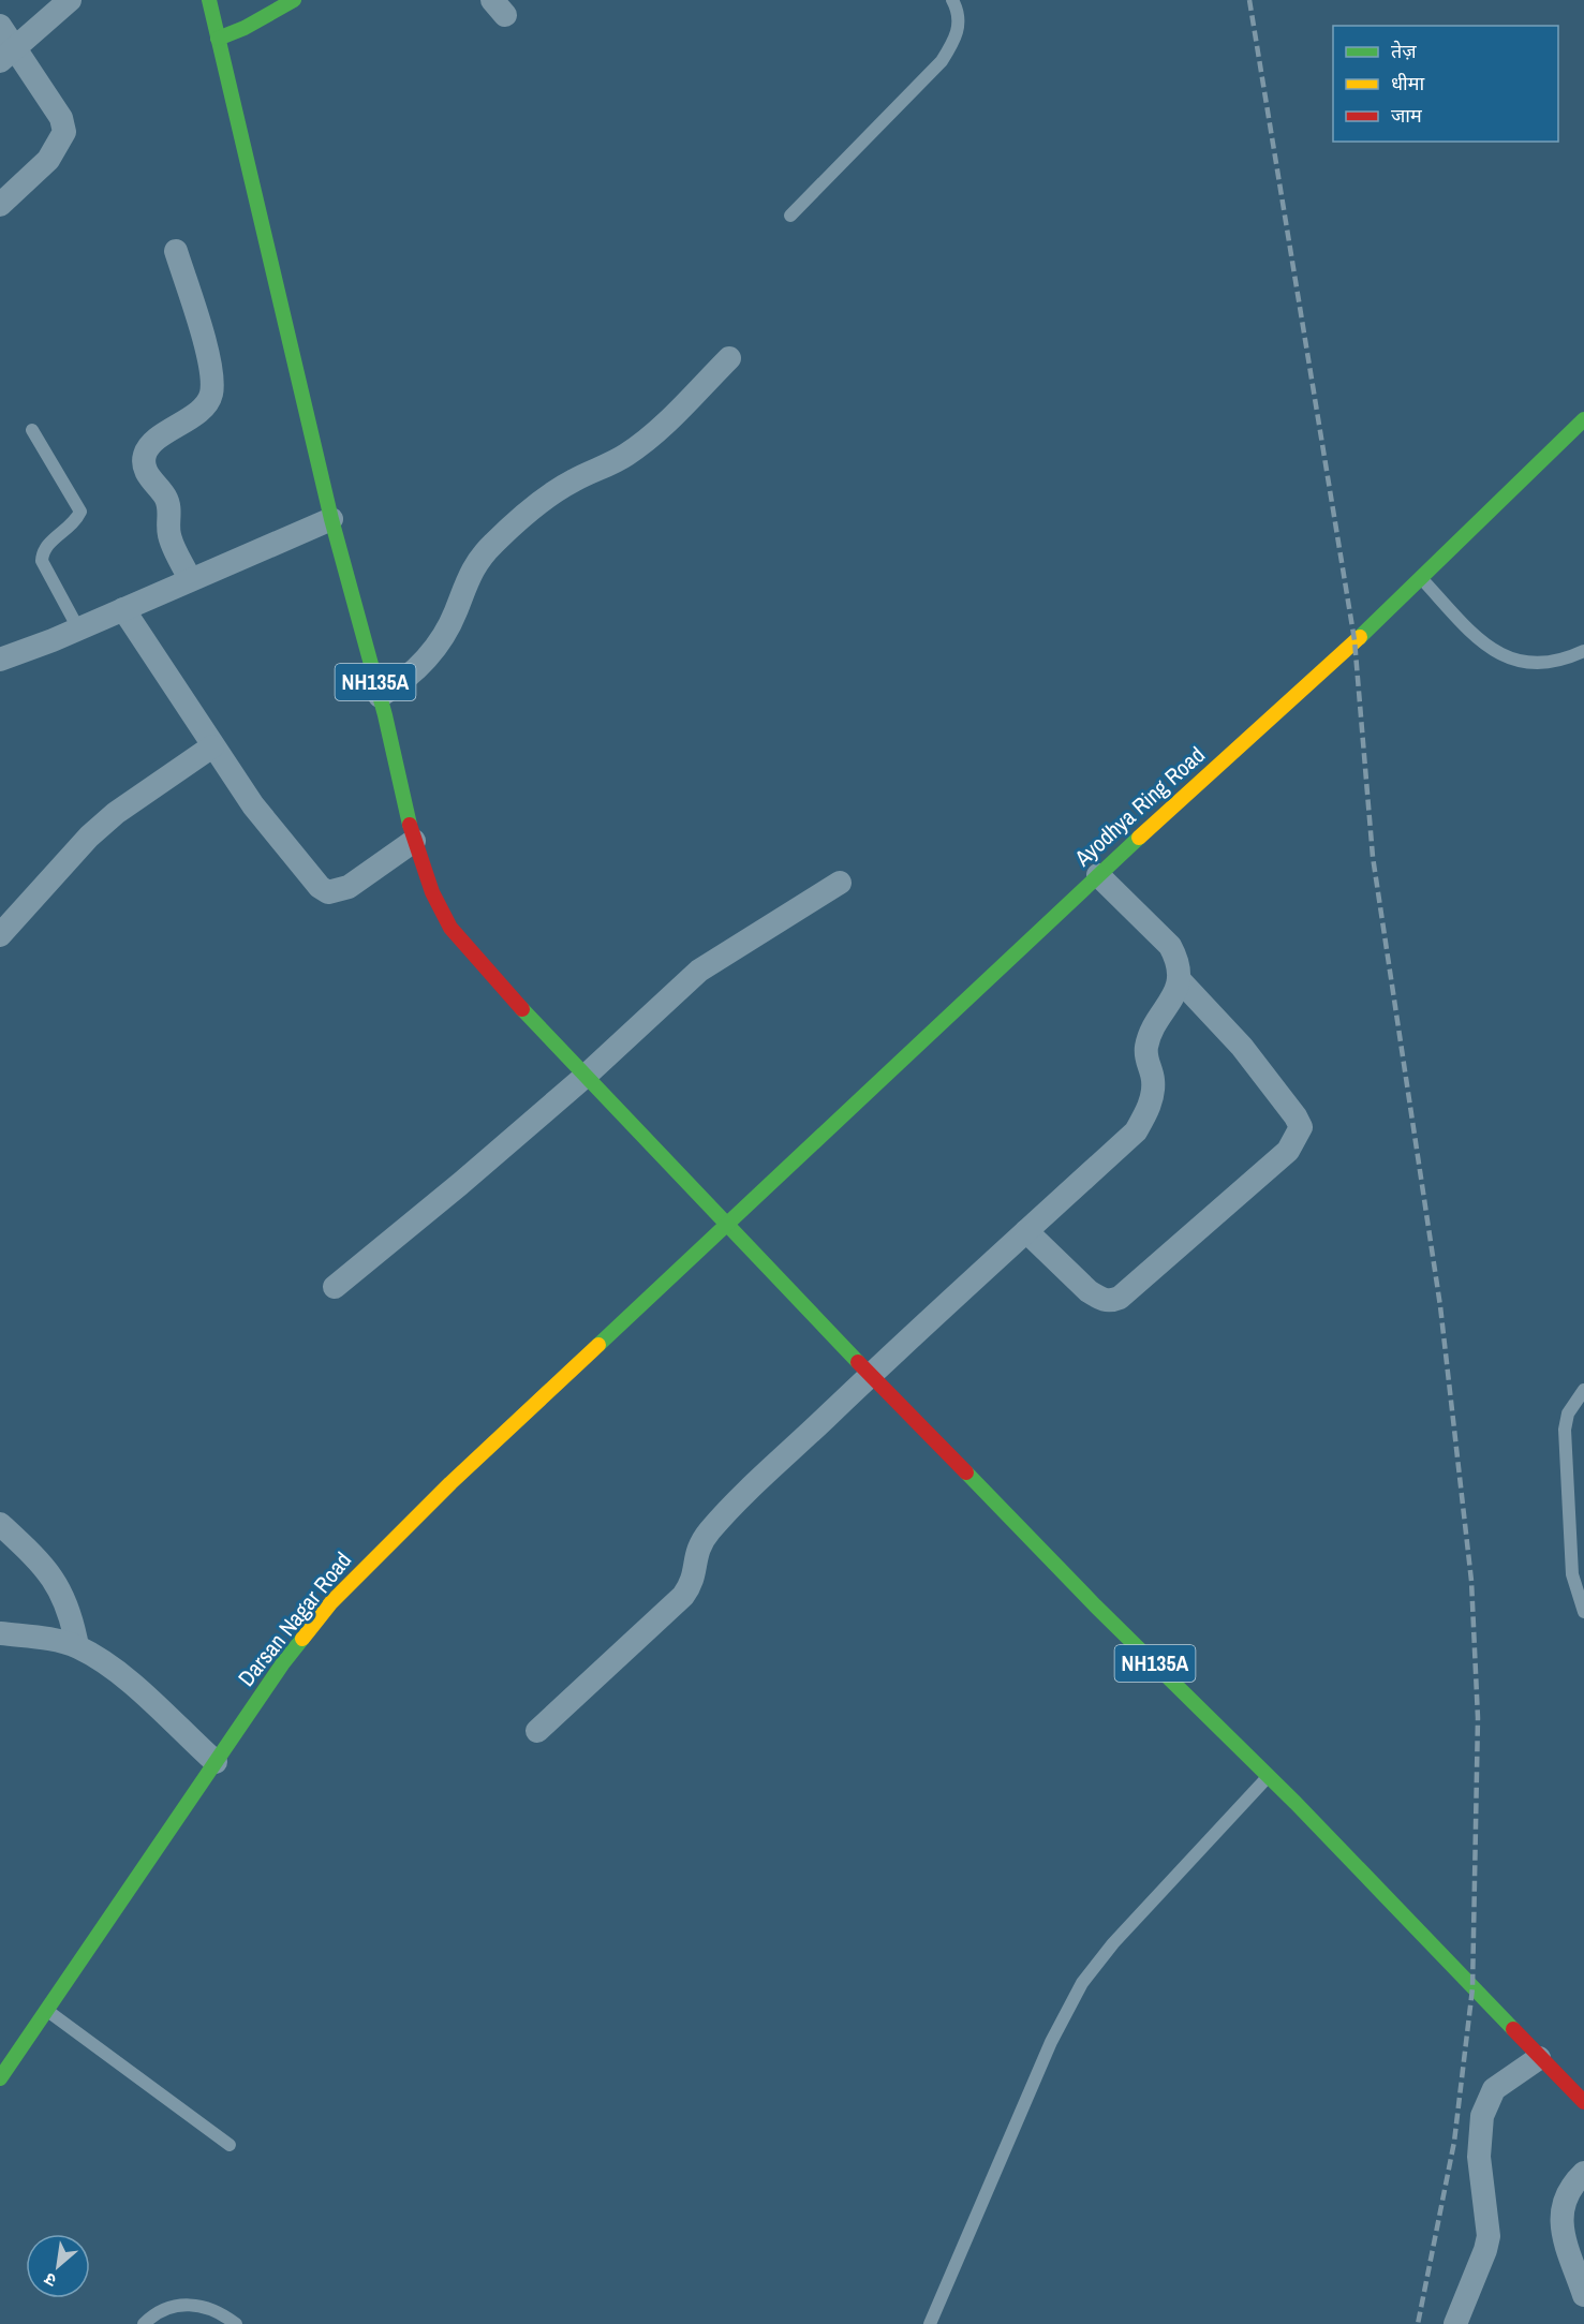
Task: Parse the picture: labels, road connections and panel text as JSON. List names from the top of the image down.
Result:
{
  "streets": {
    "main road": ["NH135A", "Ayodhya Ring Road", "Darsan Nagar Road"]
  },
  "crossings": [
    ["NH135A", "Ayodhya Ring Road"],
    ["NH135A", "Darsan Nagar Road"],
    ["Ayodhya Ring Road", "Darsan Nagar Road"]
  ],
  "legend": ["तेज़", "धीमा", "जाम"],
  "north": "bottom left"
}
